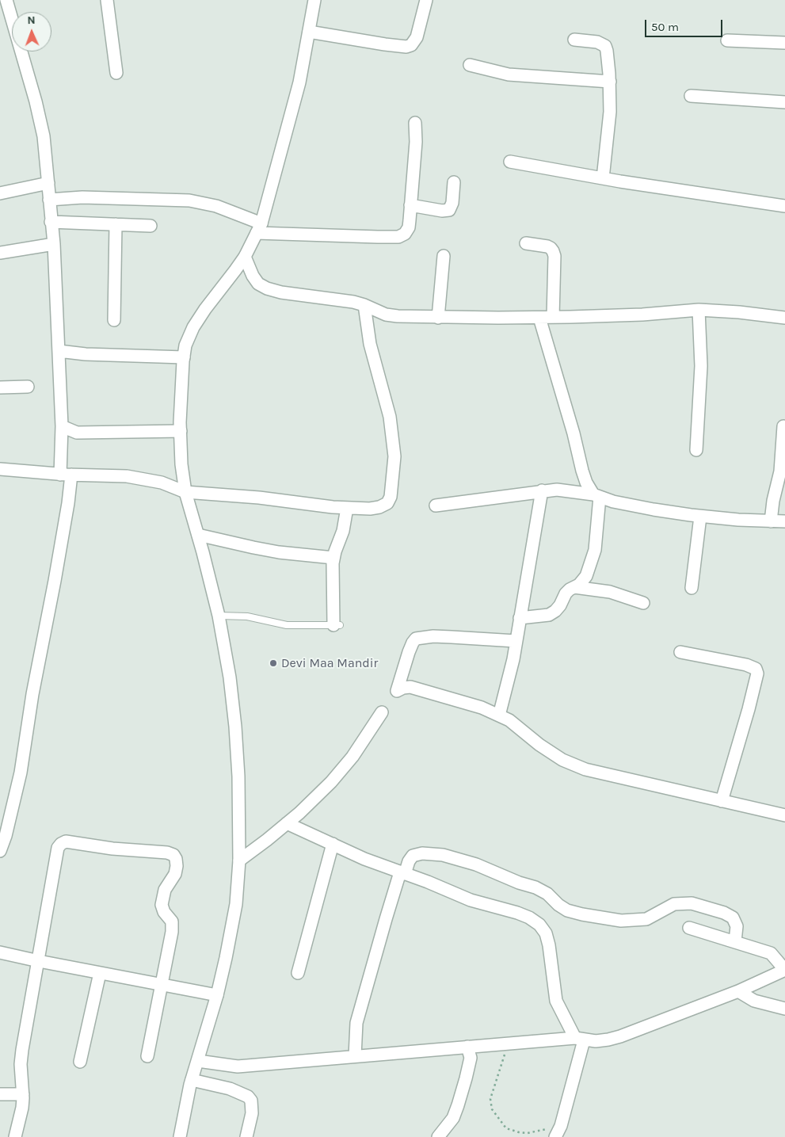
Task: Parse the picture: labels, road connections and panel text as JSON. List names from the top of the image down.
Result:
{
  "places": ["Devi Maa Mandir"],
  "scale_bar": "50 m",
  "north": "top"
}
